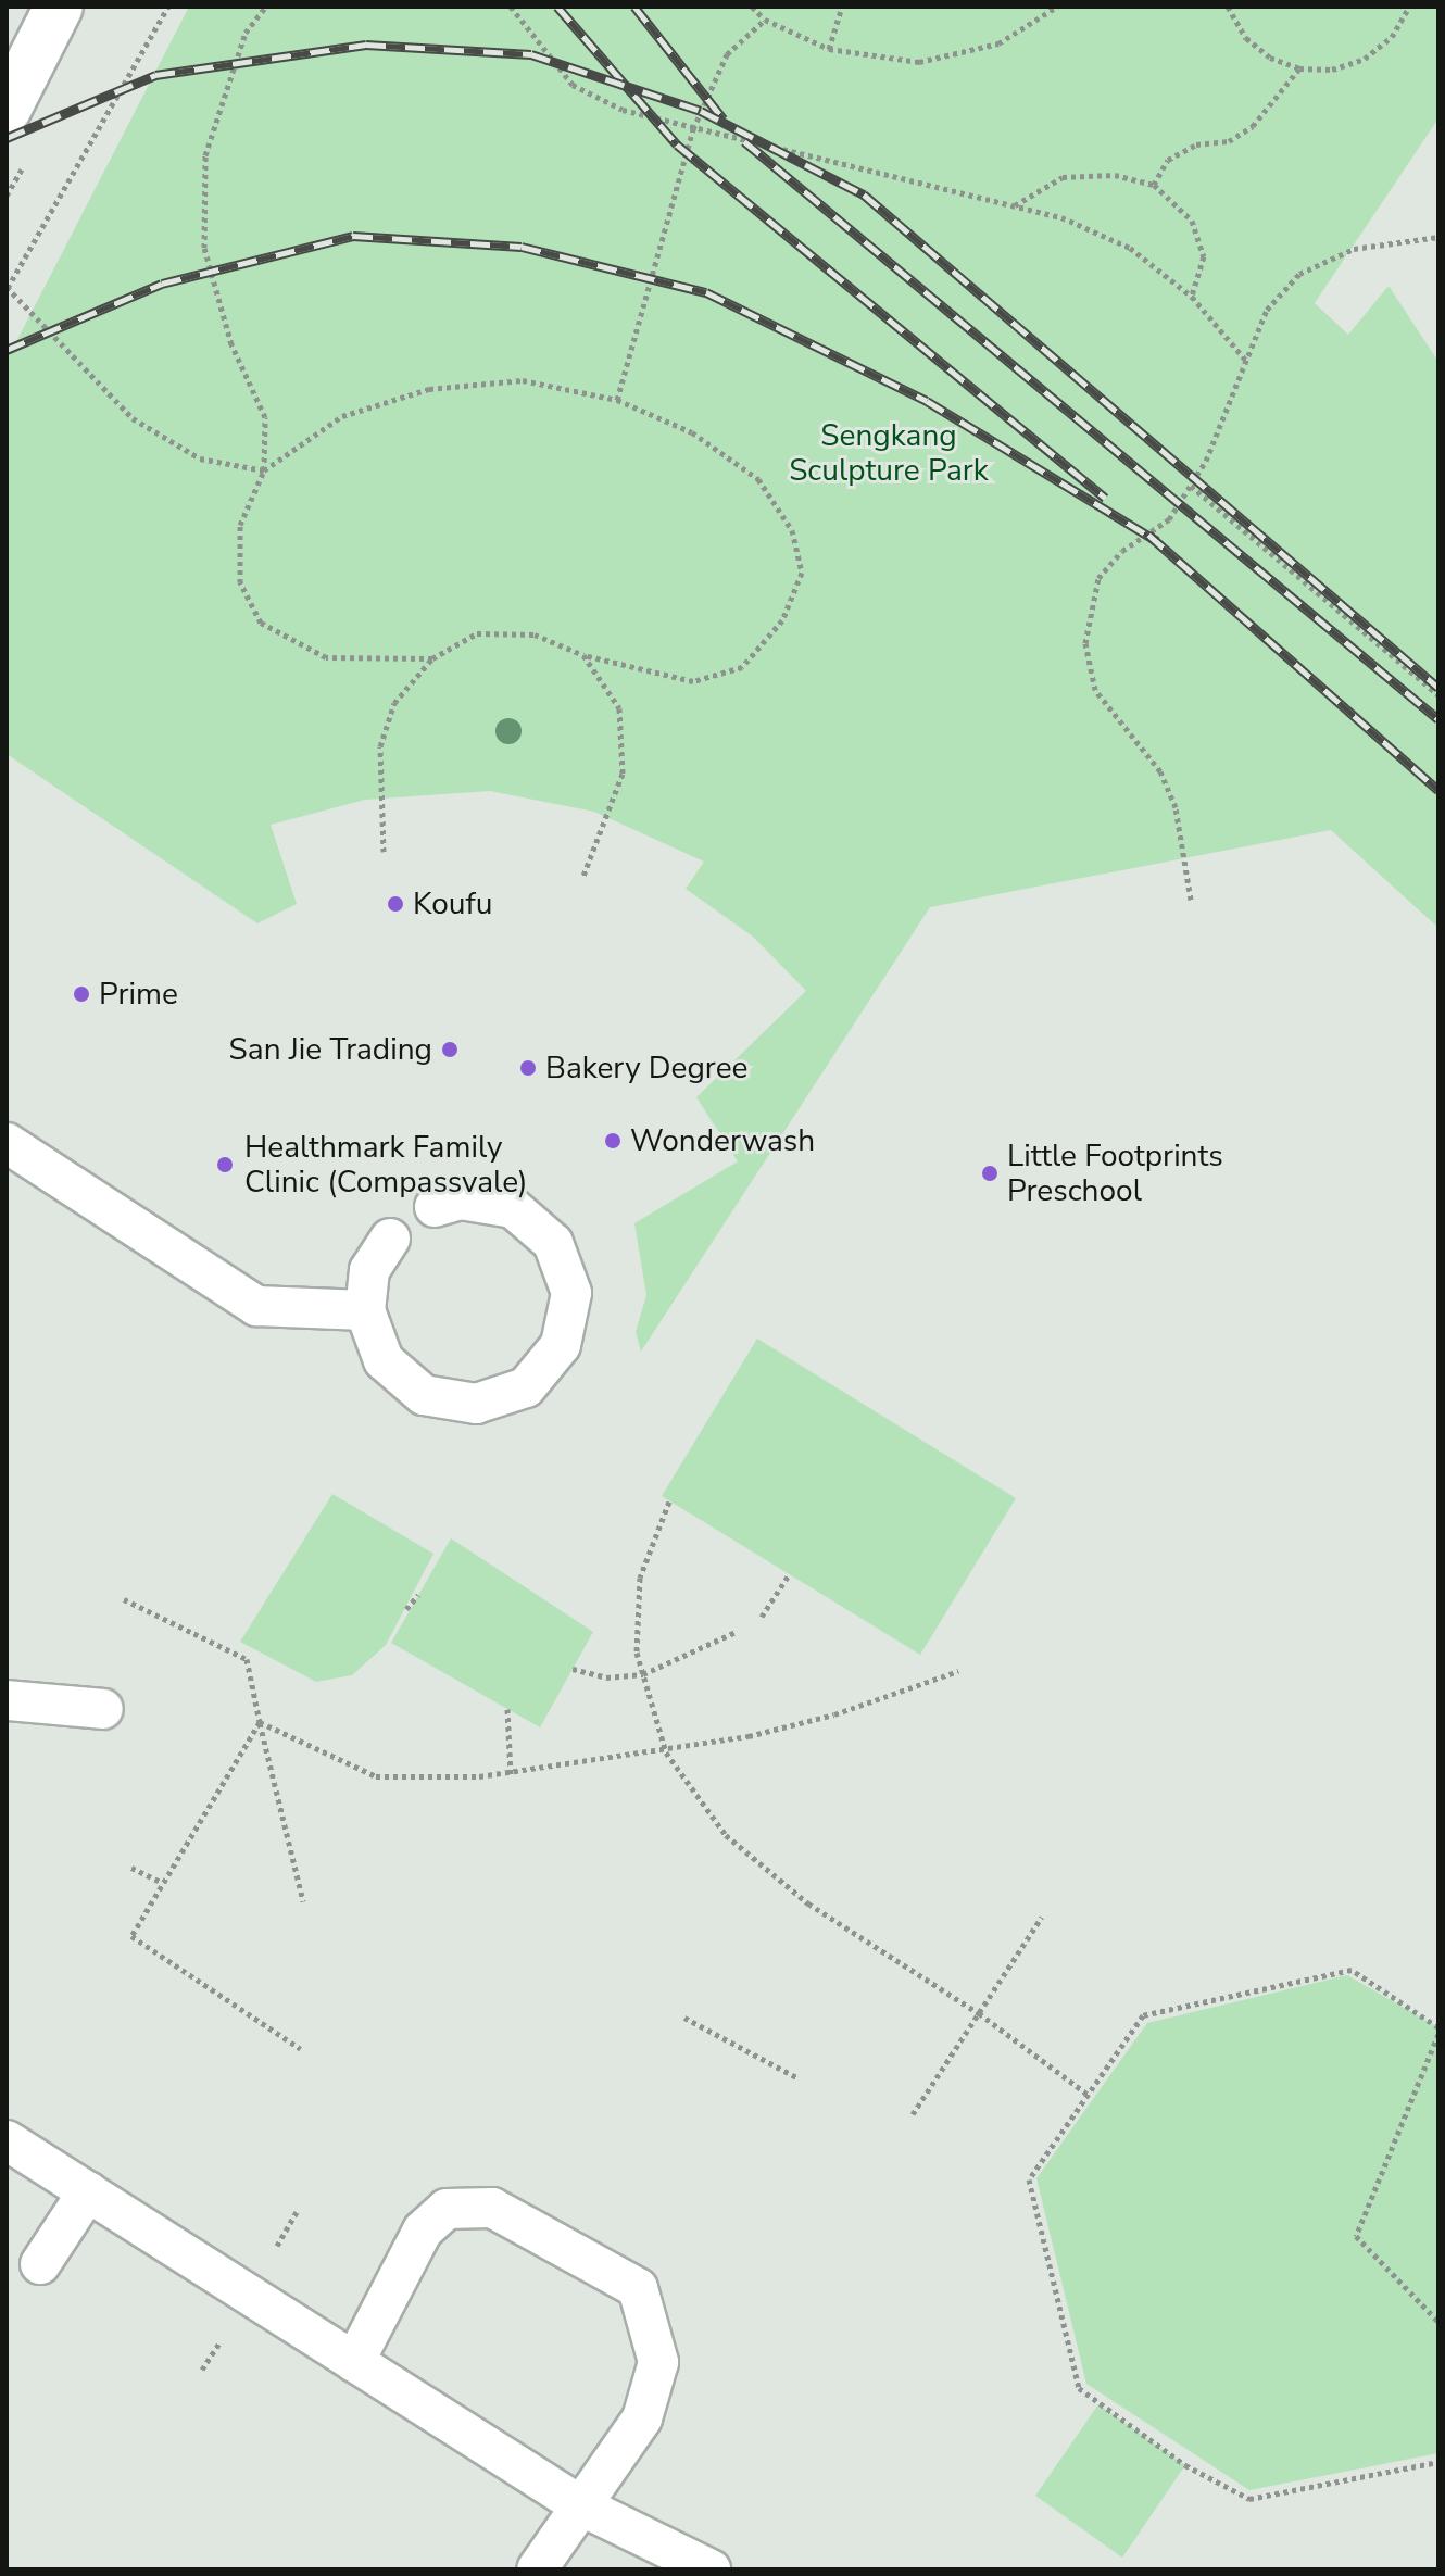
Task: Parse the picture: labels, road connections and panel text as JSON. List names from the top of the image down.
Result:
{
  "parks": ["Sengkang Sculpture Park"],
  "places": [
    "Koufu",
    "Prime",
    "San Jie Trading",
    "Bakery Degree",
    "Wonderwash",
    "Healthmark Family Clinic (Compassvale)",
    "Little Footprints Preschool"
  ]
}
